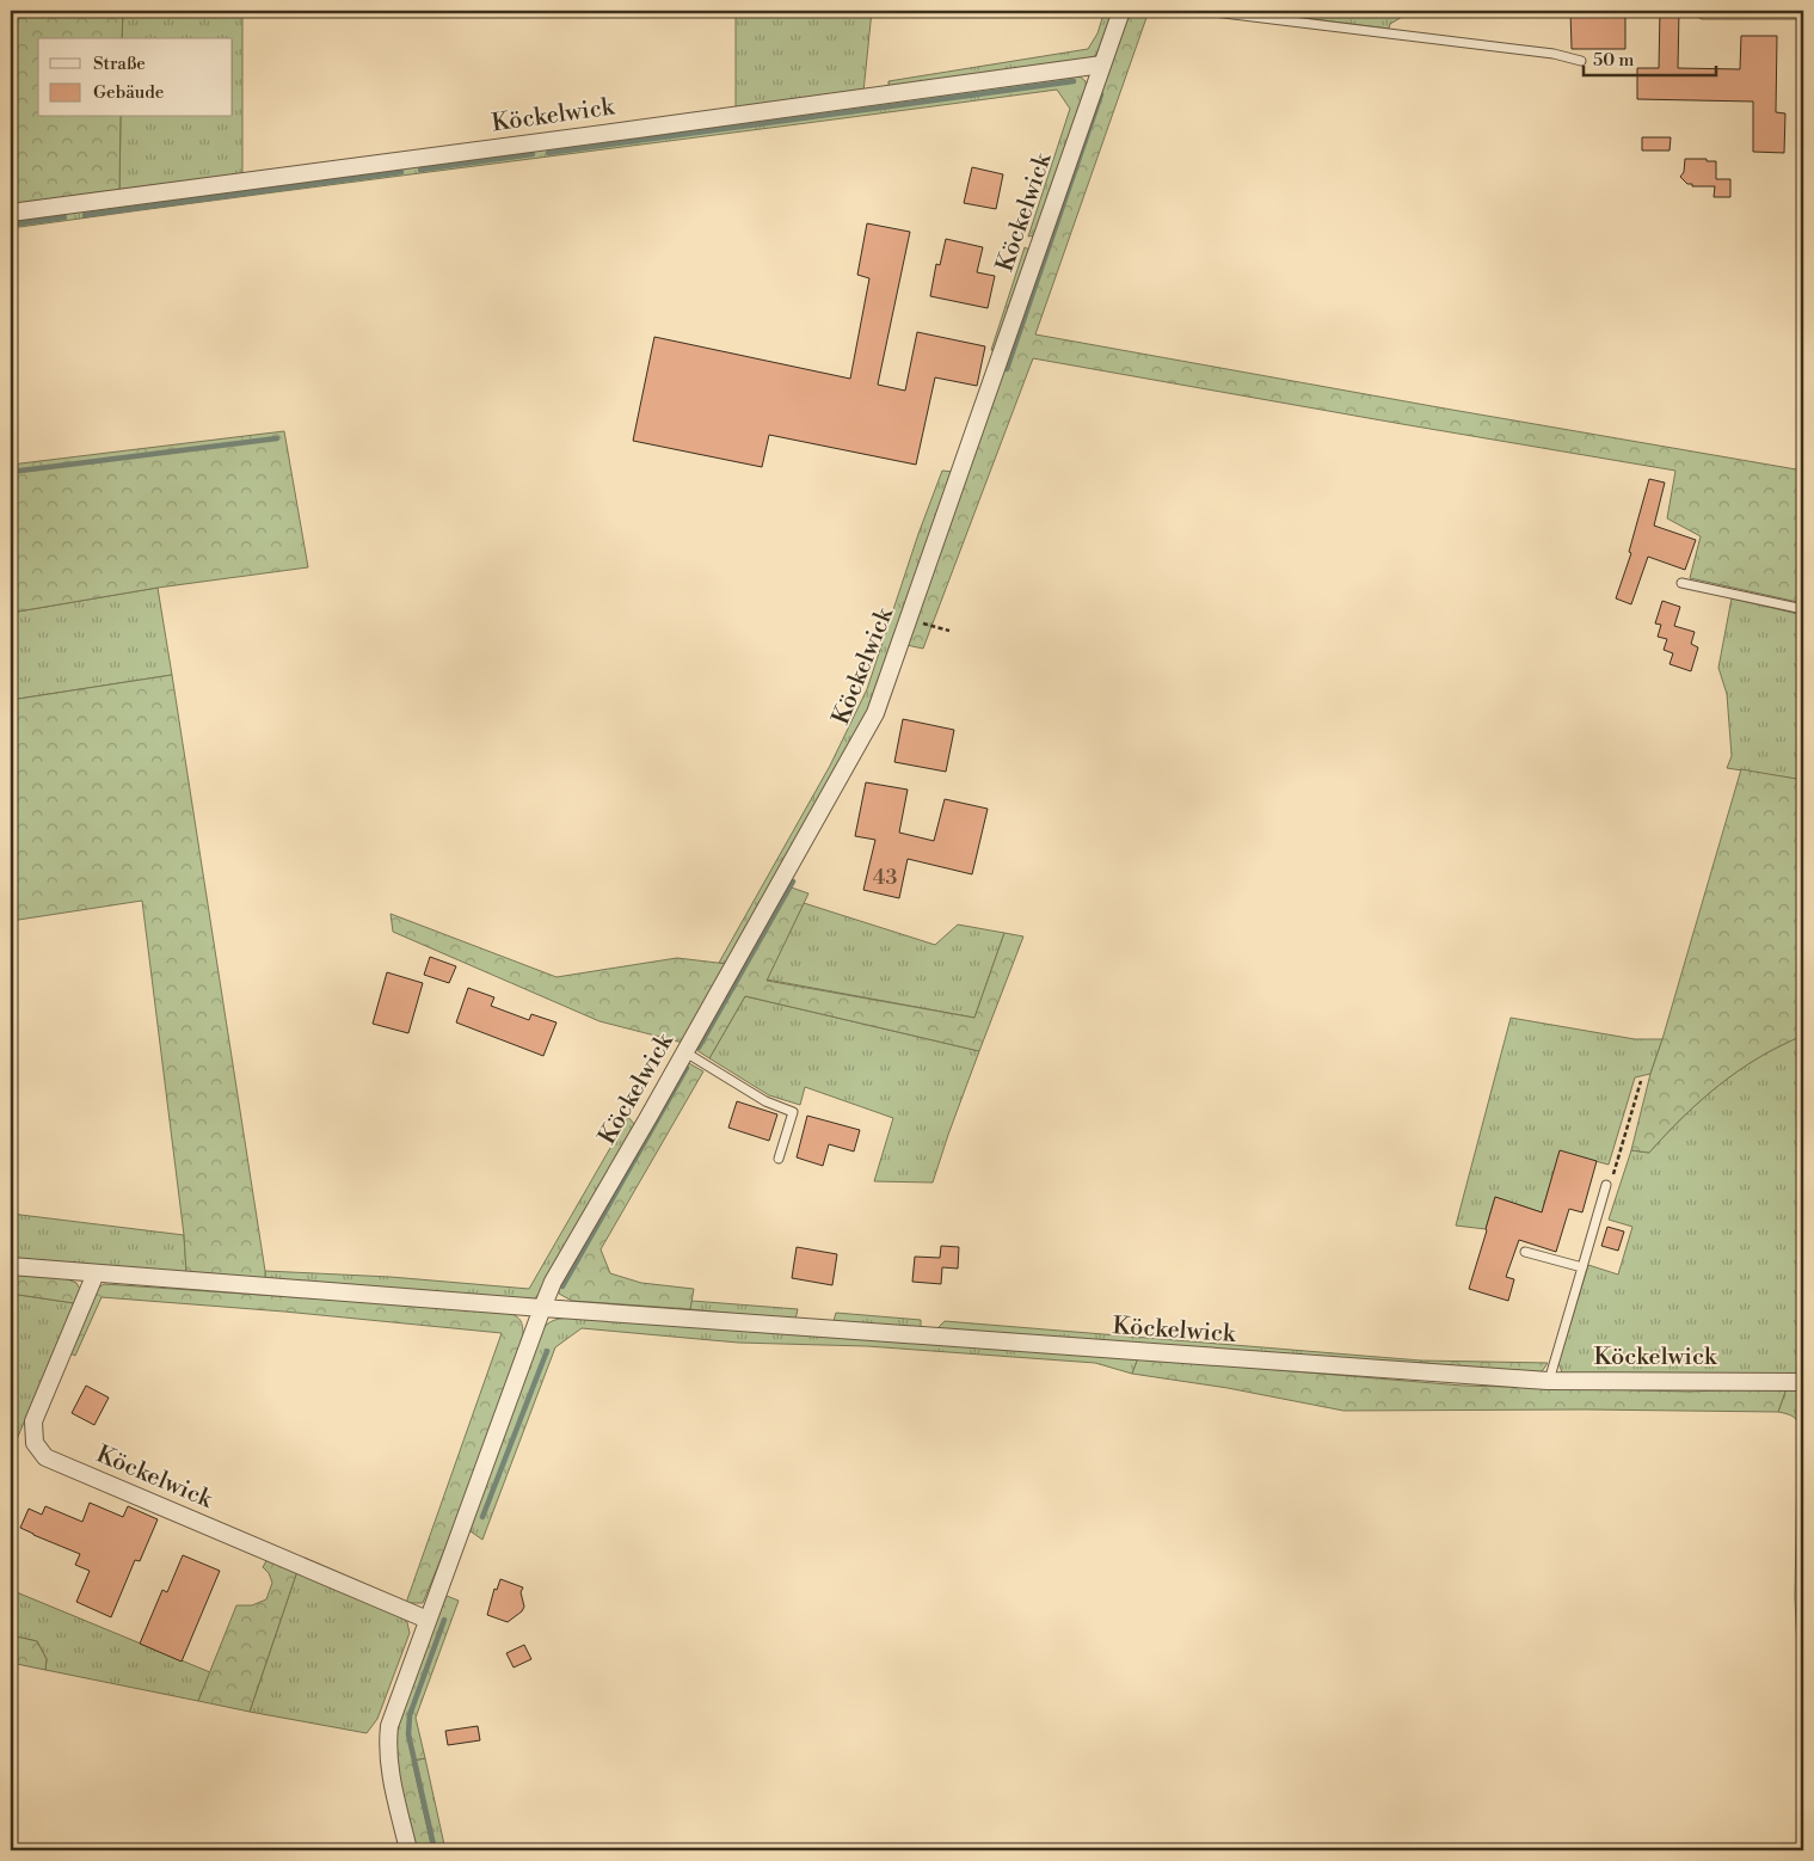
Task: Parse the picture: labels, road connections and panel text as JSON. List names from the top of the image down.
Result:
{
  "streets": {
    "street": ["Köckelwick"]
  },
  "house_numbers": ["43"],
  "legend": ["Straße", "Gebäude"],
  "scale_bar": "50 m"
}
